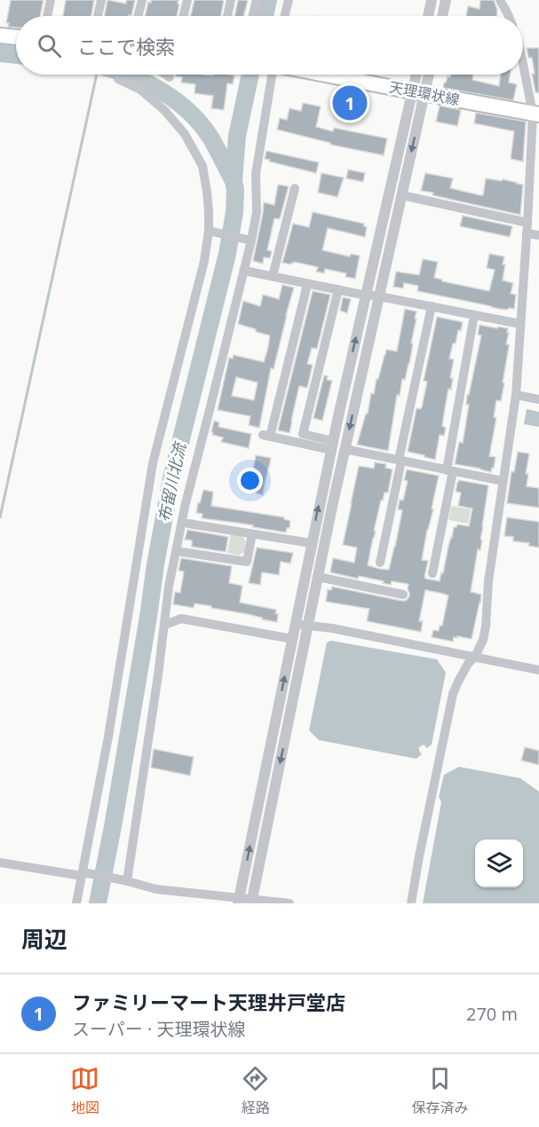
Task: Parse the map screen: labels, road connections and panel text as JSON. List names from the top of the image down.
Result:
{
  "streets": {
    "main road": ["天理環状線"]
  },
  "water": ["布留川北流"],
  "page": {
    "search": "ここで検索",
    "pins": "1",
    "heading": "周辺",
    "list": [
      {
        "mark": "1",
        "name": "ファミリーマート天理井戸堂店",
        "note": "スーパー · 天理環状線",
        "value": "270 m"
      }
    ],
    "nav": ["地図", "経路", "保存済み"]
  }
}
